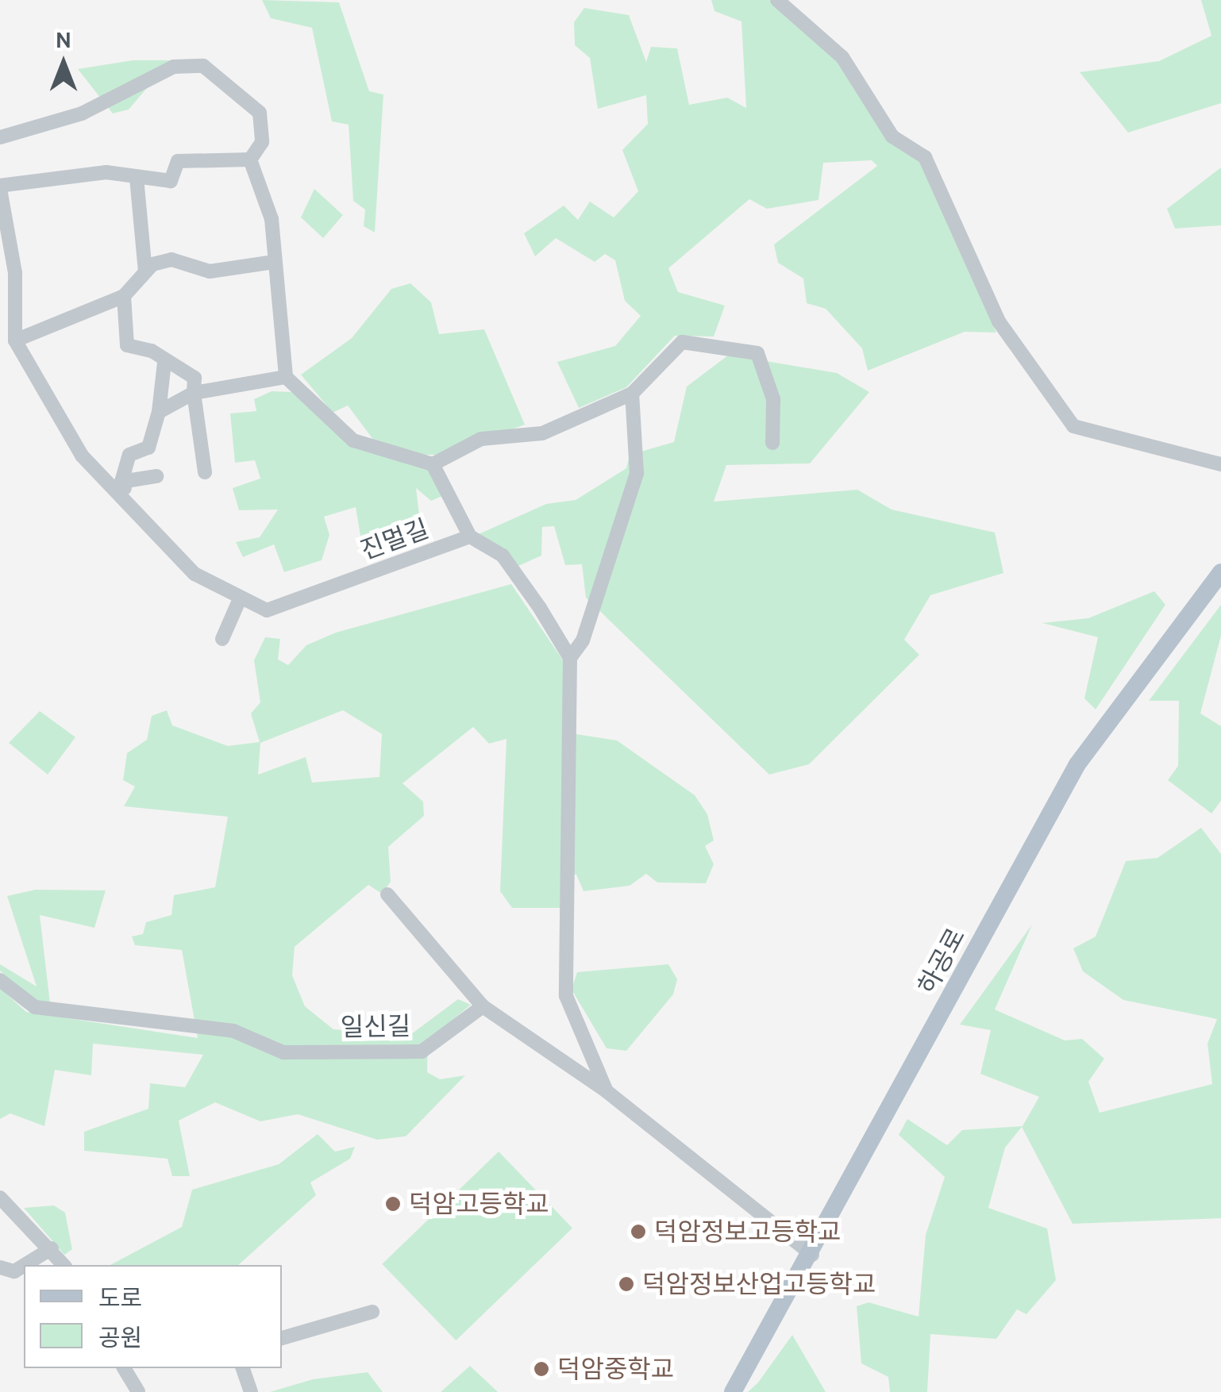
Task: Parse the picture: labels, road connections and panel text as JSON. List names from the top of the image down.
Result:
{
  "streets": {
    "main road": ["하공로"],
    "street": ["진멀길", "일신길"]
  },
  "places": [
    "덕암고등학교",
    "덕암정보고등학교",
    "덕암정보산업고등학교",
    "덕암중학교"
  ],
  "legend": ["도로", "공원"],
  "north": "top"
}
